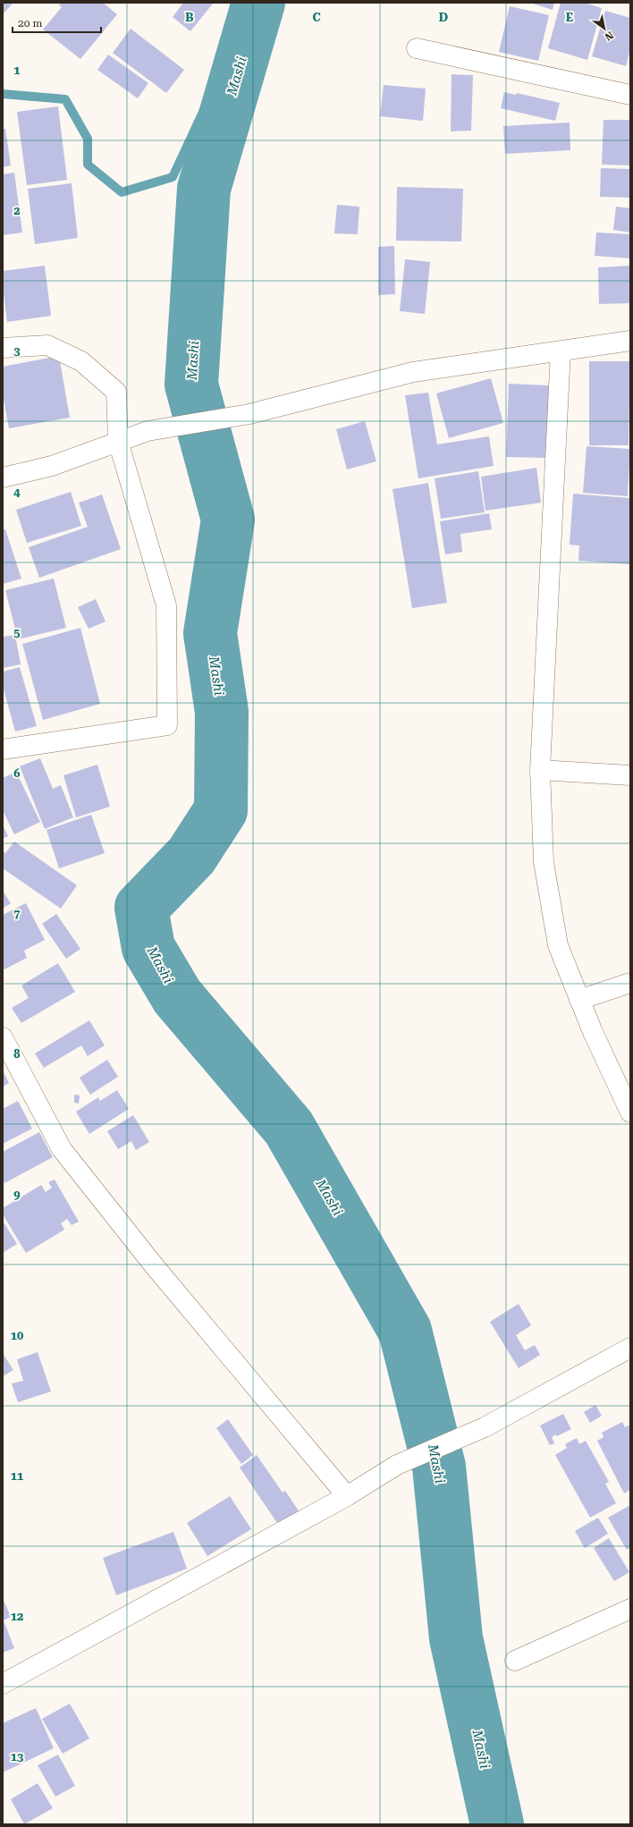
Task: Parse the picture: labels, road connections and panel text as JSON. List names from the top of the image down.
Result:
{
  "water": ["Mashi"],
  "scale_bar": "20 m",
  "north": "bottom right",
  "grid": {
    "columns": [
      "B",
      "C",
      "D",
      "E"
    ],
    "rows": [
      "1",
      "2",
      "3",
      "4",
      "5",
      "6",
      "7",
      "8",
      "9",
      "10",
      "11",
      "12",
      "13"
    ]
  }
}
